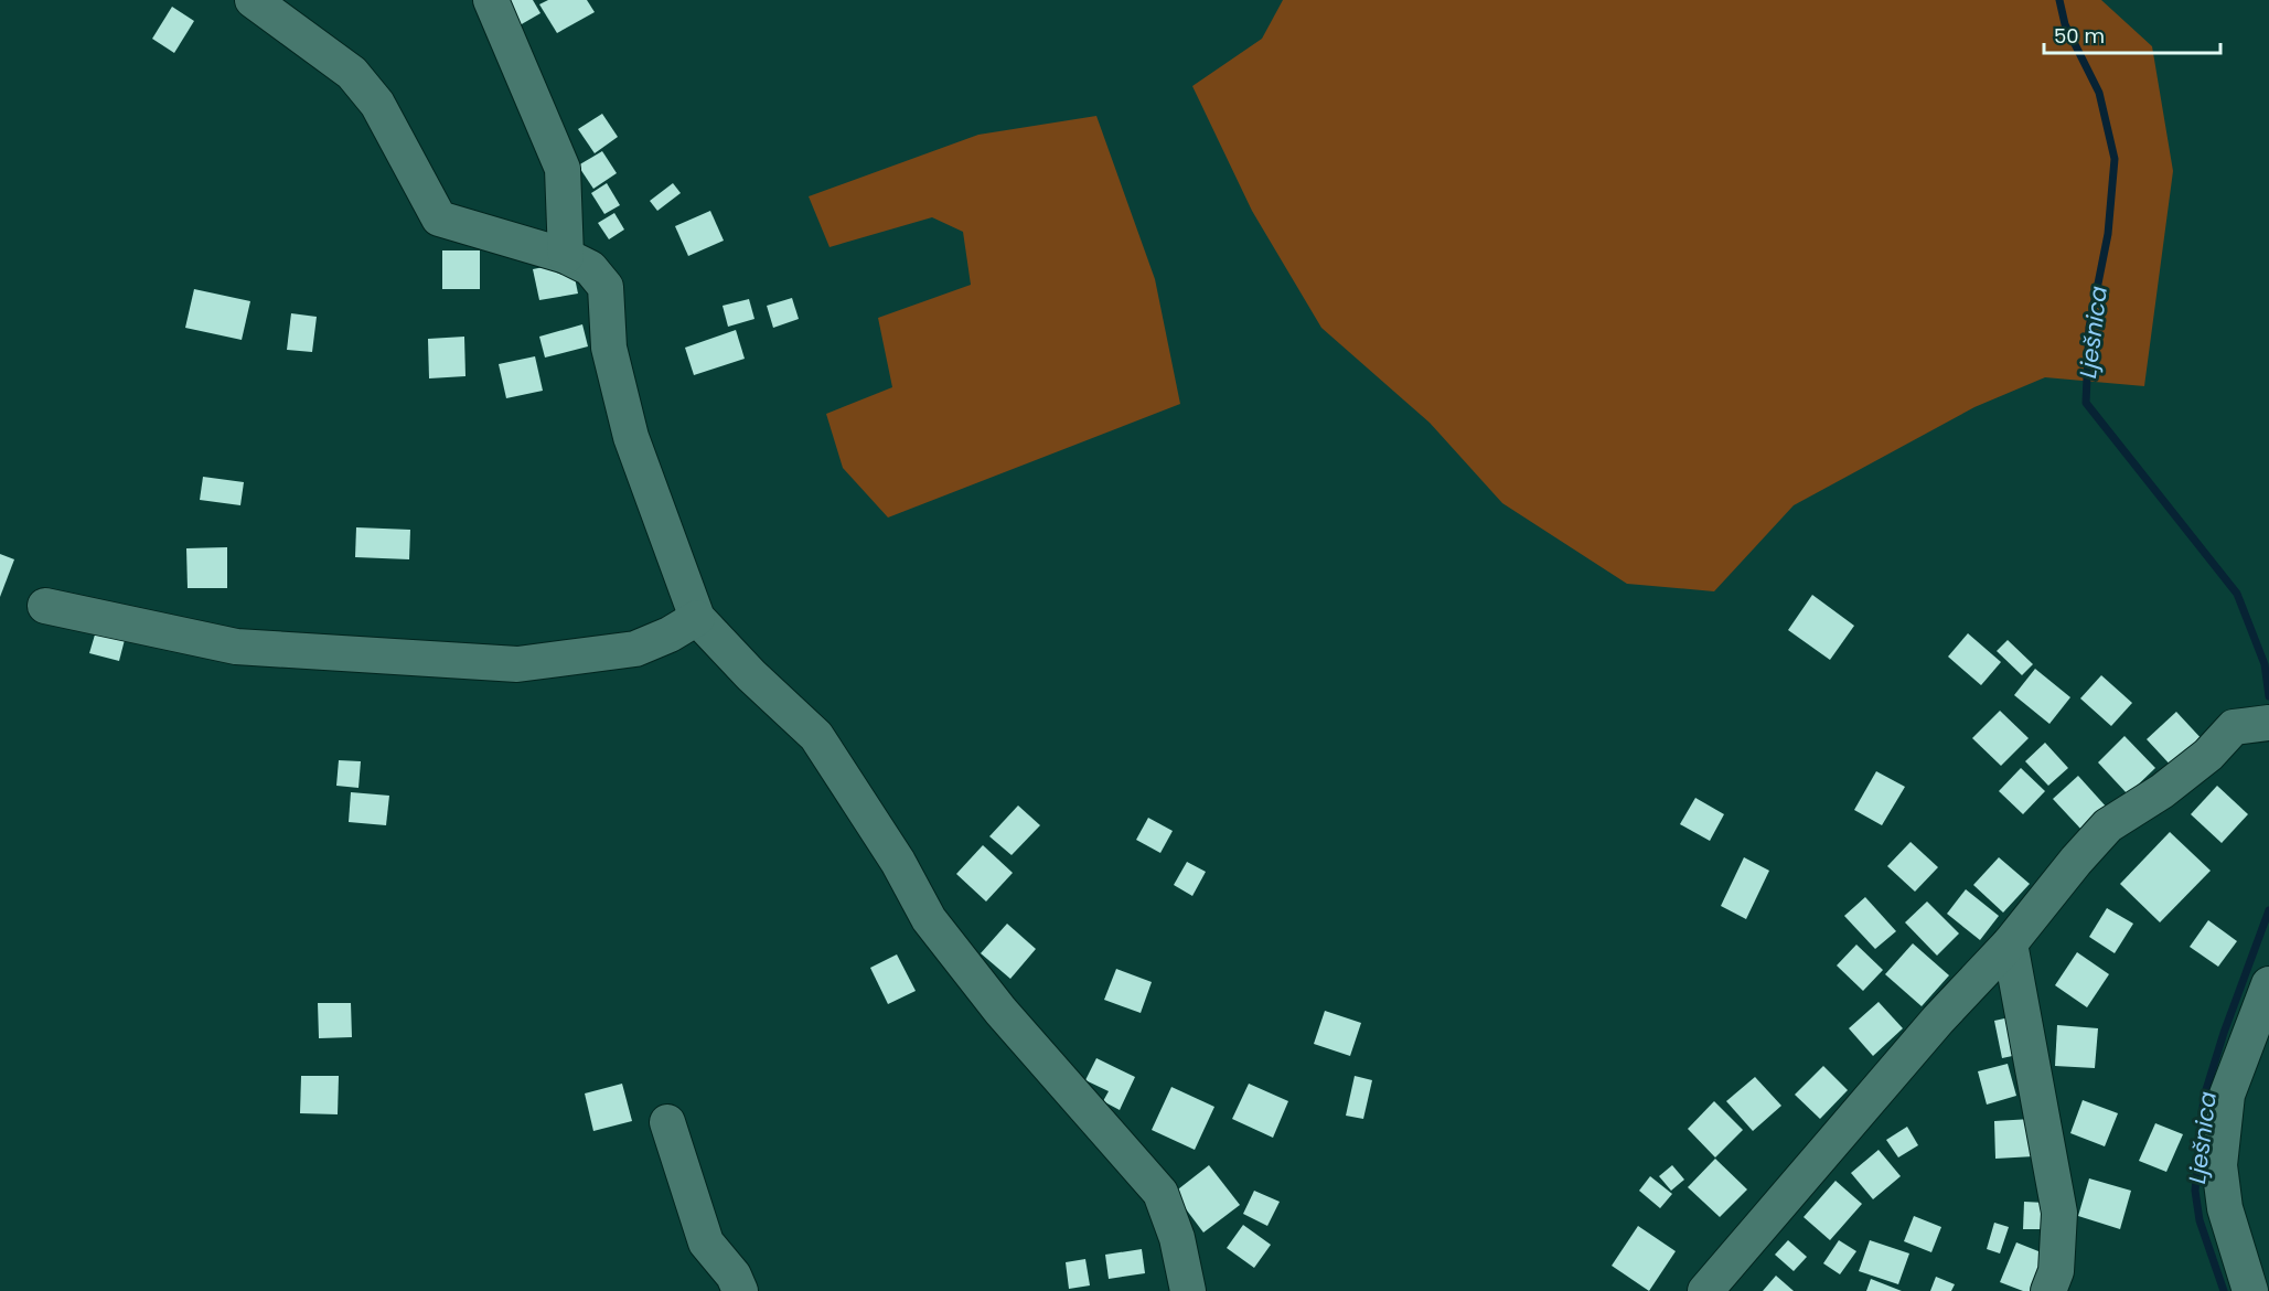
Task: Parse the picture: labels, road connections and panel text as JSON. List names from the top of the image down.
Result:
{
  "water": ["Lješnica"],
  "scale_bar": "50 m"
}
